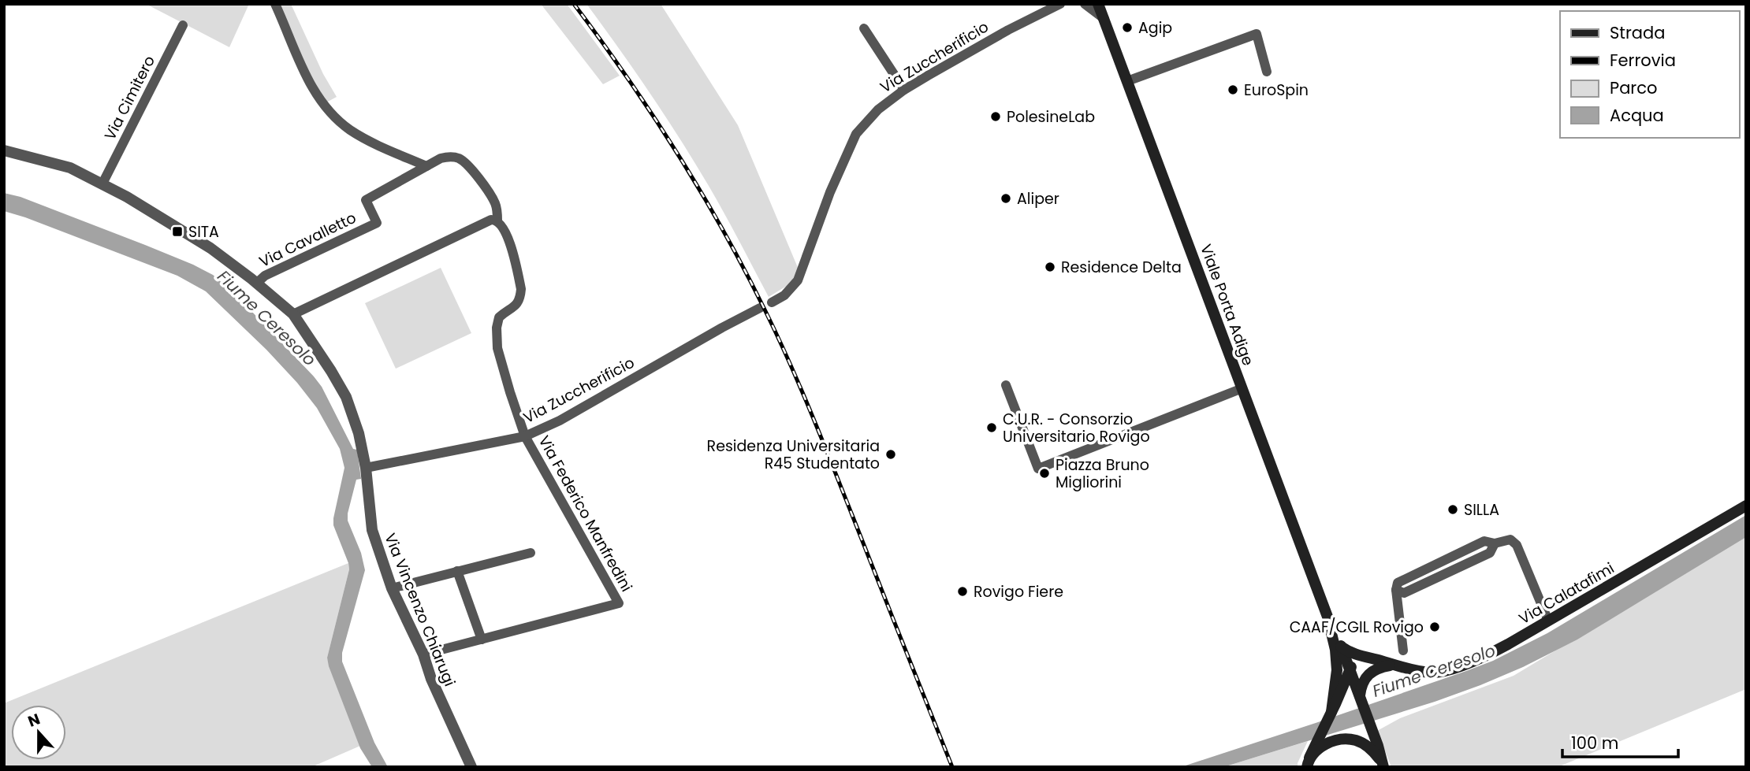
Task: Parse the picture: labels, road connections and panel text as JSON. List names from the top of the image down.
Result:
{
  "streets": {
    "main road": ["Viale Porta Adige", "Via Calatafimi"],
    "street": [
      "Via Zuccherificio",
      "Via Cimitero",
      "Via Cavalletto",
      "Via Federico Manfredini",
      "Via Vincenzo Chiarugi"
    ]
  },
  "crossings": [
    ["Via Zuccherificio", "Via Federico Manfredini"],
    ["Via Zuccherificio", "Via Vincenzo Chiarugi"],
    ["Via Cimitero", "Via Vincenzo Chiarugi"],
    ["Via Cavalletto", "Via Federico Manfredini"],
    ["Via Cavalletto", "Via Vincenzo Chiarugi"],
    ["Viale Porta Adige", "Via Calatafimi"],
    ["Via Federico Manfredini", "Via Vincenzo Chiarugi"]
  ],
  "water": ["Fiume Ceresolo"],
  "places": {
    "other": [
      "Agip",
      "EuroSpin",
      "PolesineLab",
      "Aliper",
      "Residence Delta",
      "C.U.R. - Consorzio Universitario Rovigo",
      "Residenza Universitaria R45 Studentato",
      "Piazza Bruno Migliorini",
      "SILLA",
      "Rovigo Fiere",
      "CAAF/CGIL Rovigo"
    ],
    "transit": ["SITA"]
  },
  "legend": [
    "Strada",
    "Ferrovia",
    "Parco",
    "Acqua"
  ],
  "scale_bar": "100 m",
  "north": "top"
}
